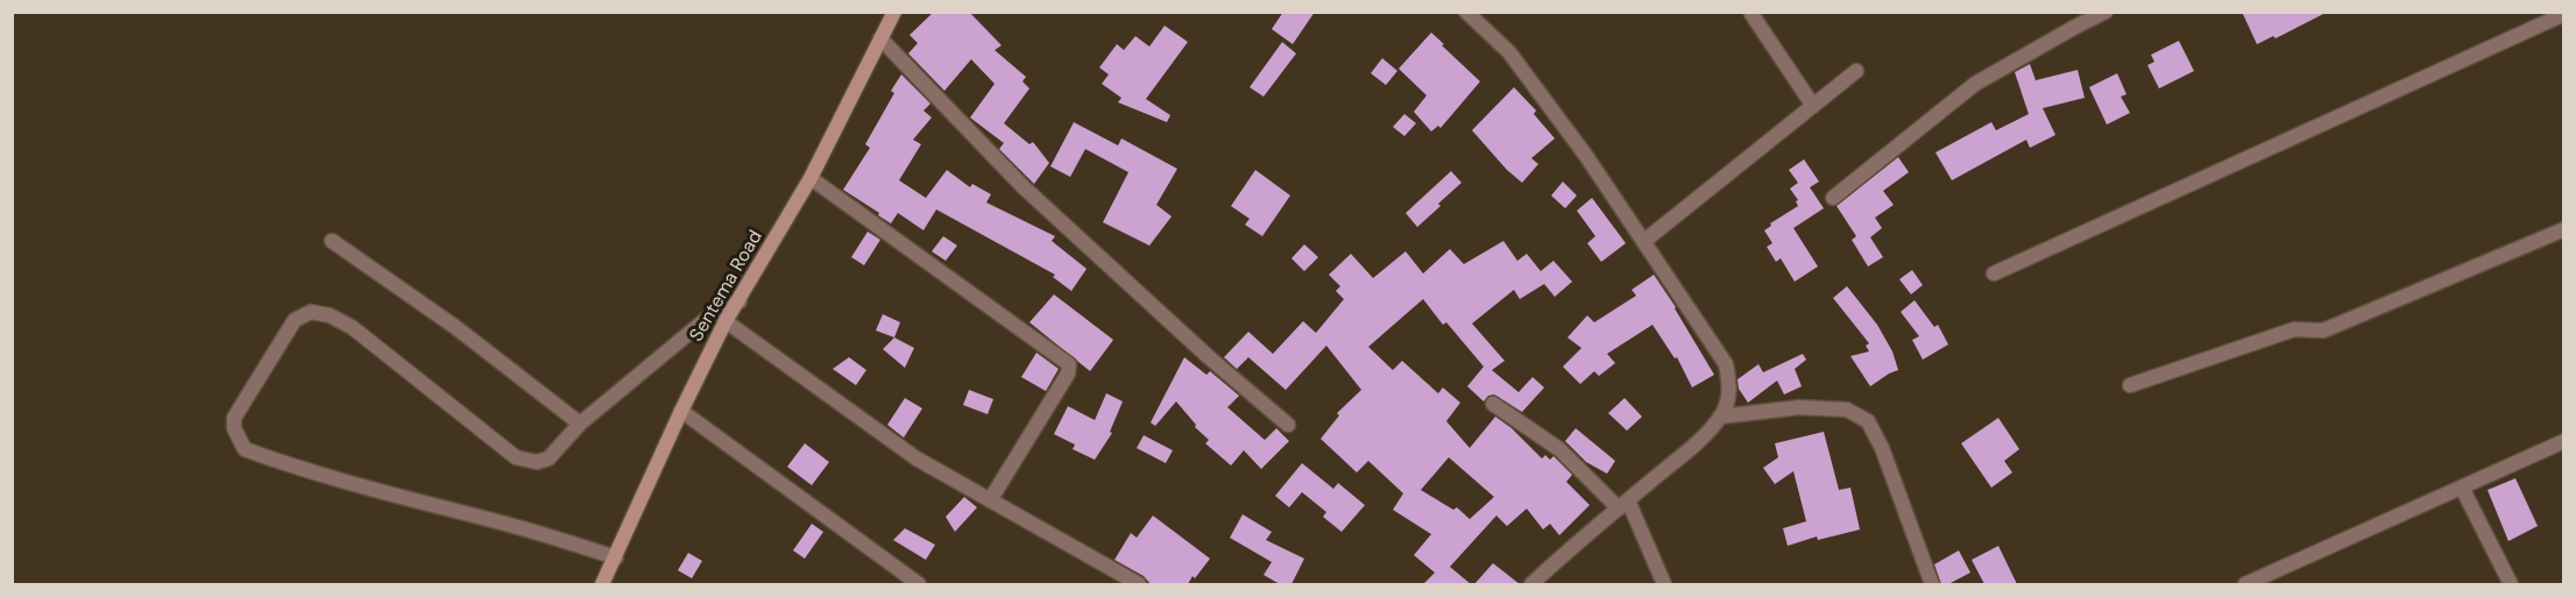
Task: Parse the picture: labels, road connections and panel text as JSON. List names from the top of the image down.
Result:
{
  "streets": {
    "main road": ["Sentema Road"]
  }
}
